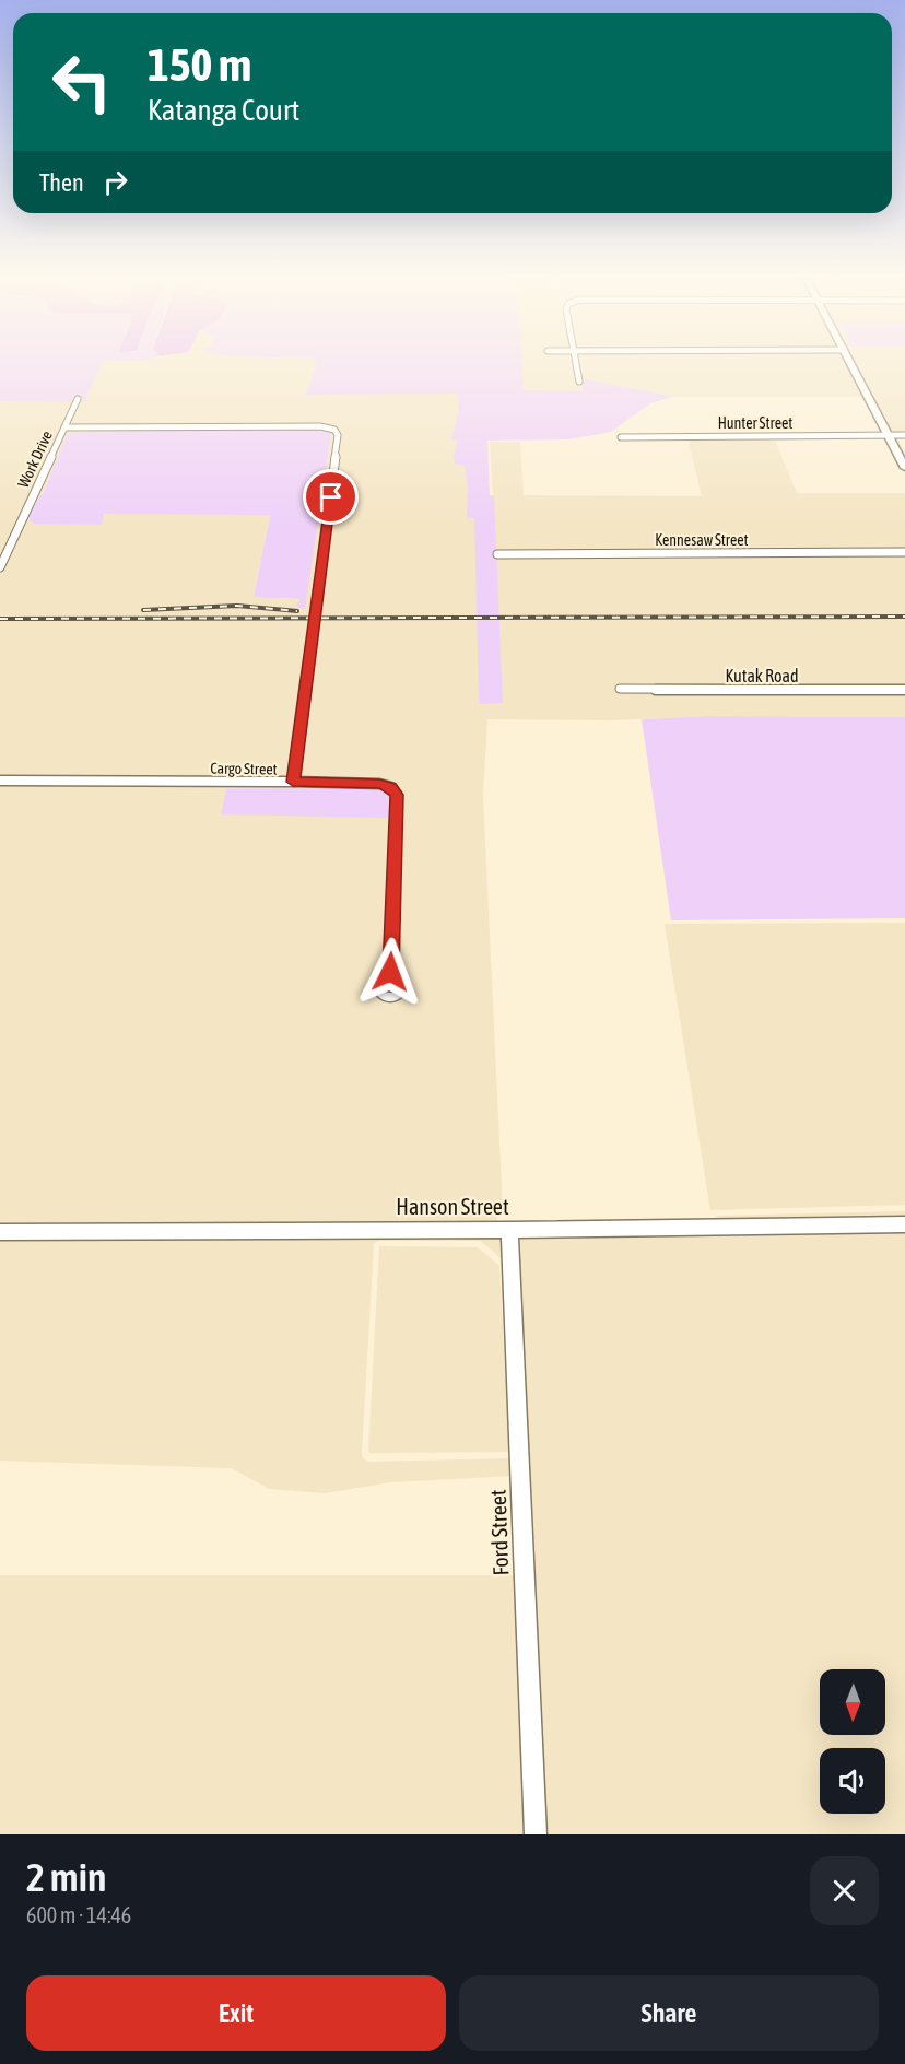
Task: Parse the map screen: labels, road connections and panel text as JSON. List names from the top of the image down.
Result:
{
  "streets": {
    "street": [
      "Hunter Street",
      "Work Drive",
      "Kennesaw Street",
      "Kutak Road",
      "Cargo Street",
      "Hanson Street",
      "Ford Street"
    ]
  },
  "crossings": [
    ["Work Drive", "Cargo Street"],
    ["Hanson Street", "Ford Street"]
  ],
  "north": "bottom",
  "page": {
    "turn": ["150 m", "Katanga Court"],
    "then": "Then",
    "heading": ["2 min", "600 m · 14:46"],
    "buttons": ["Exit", "Share"]
  }
}
